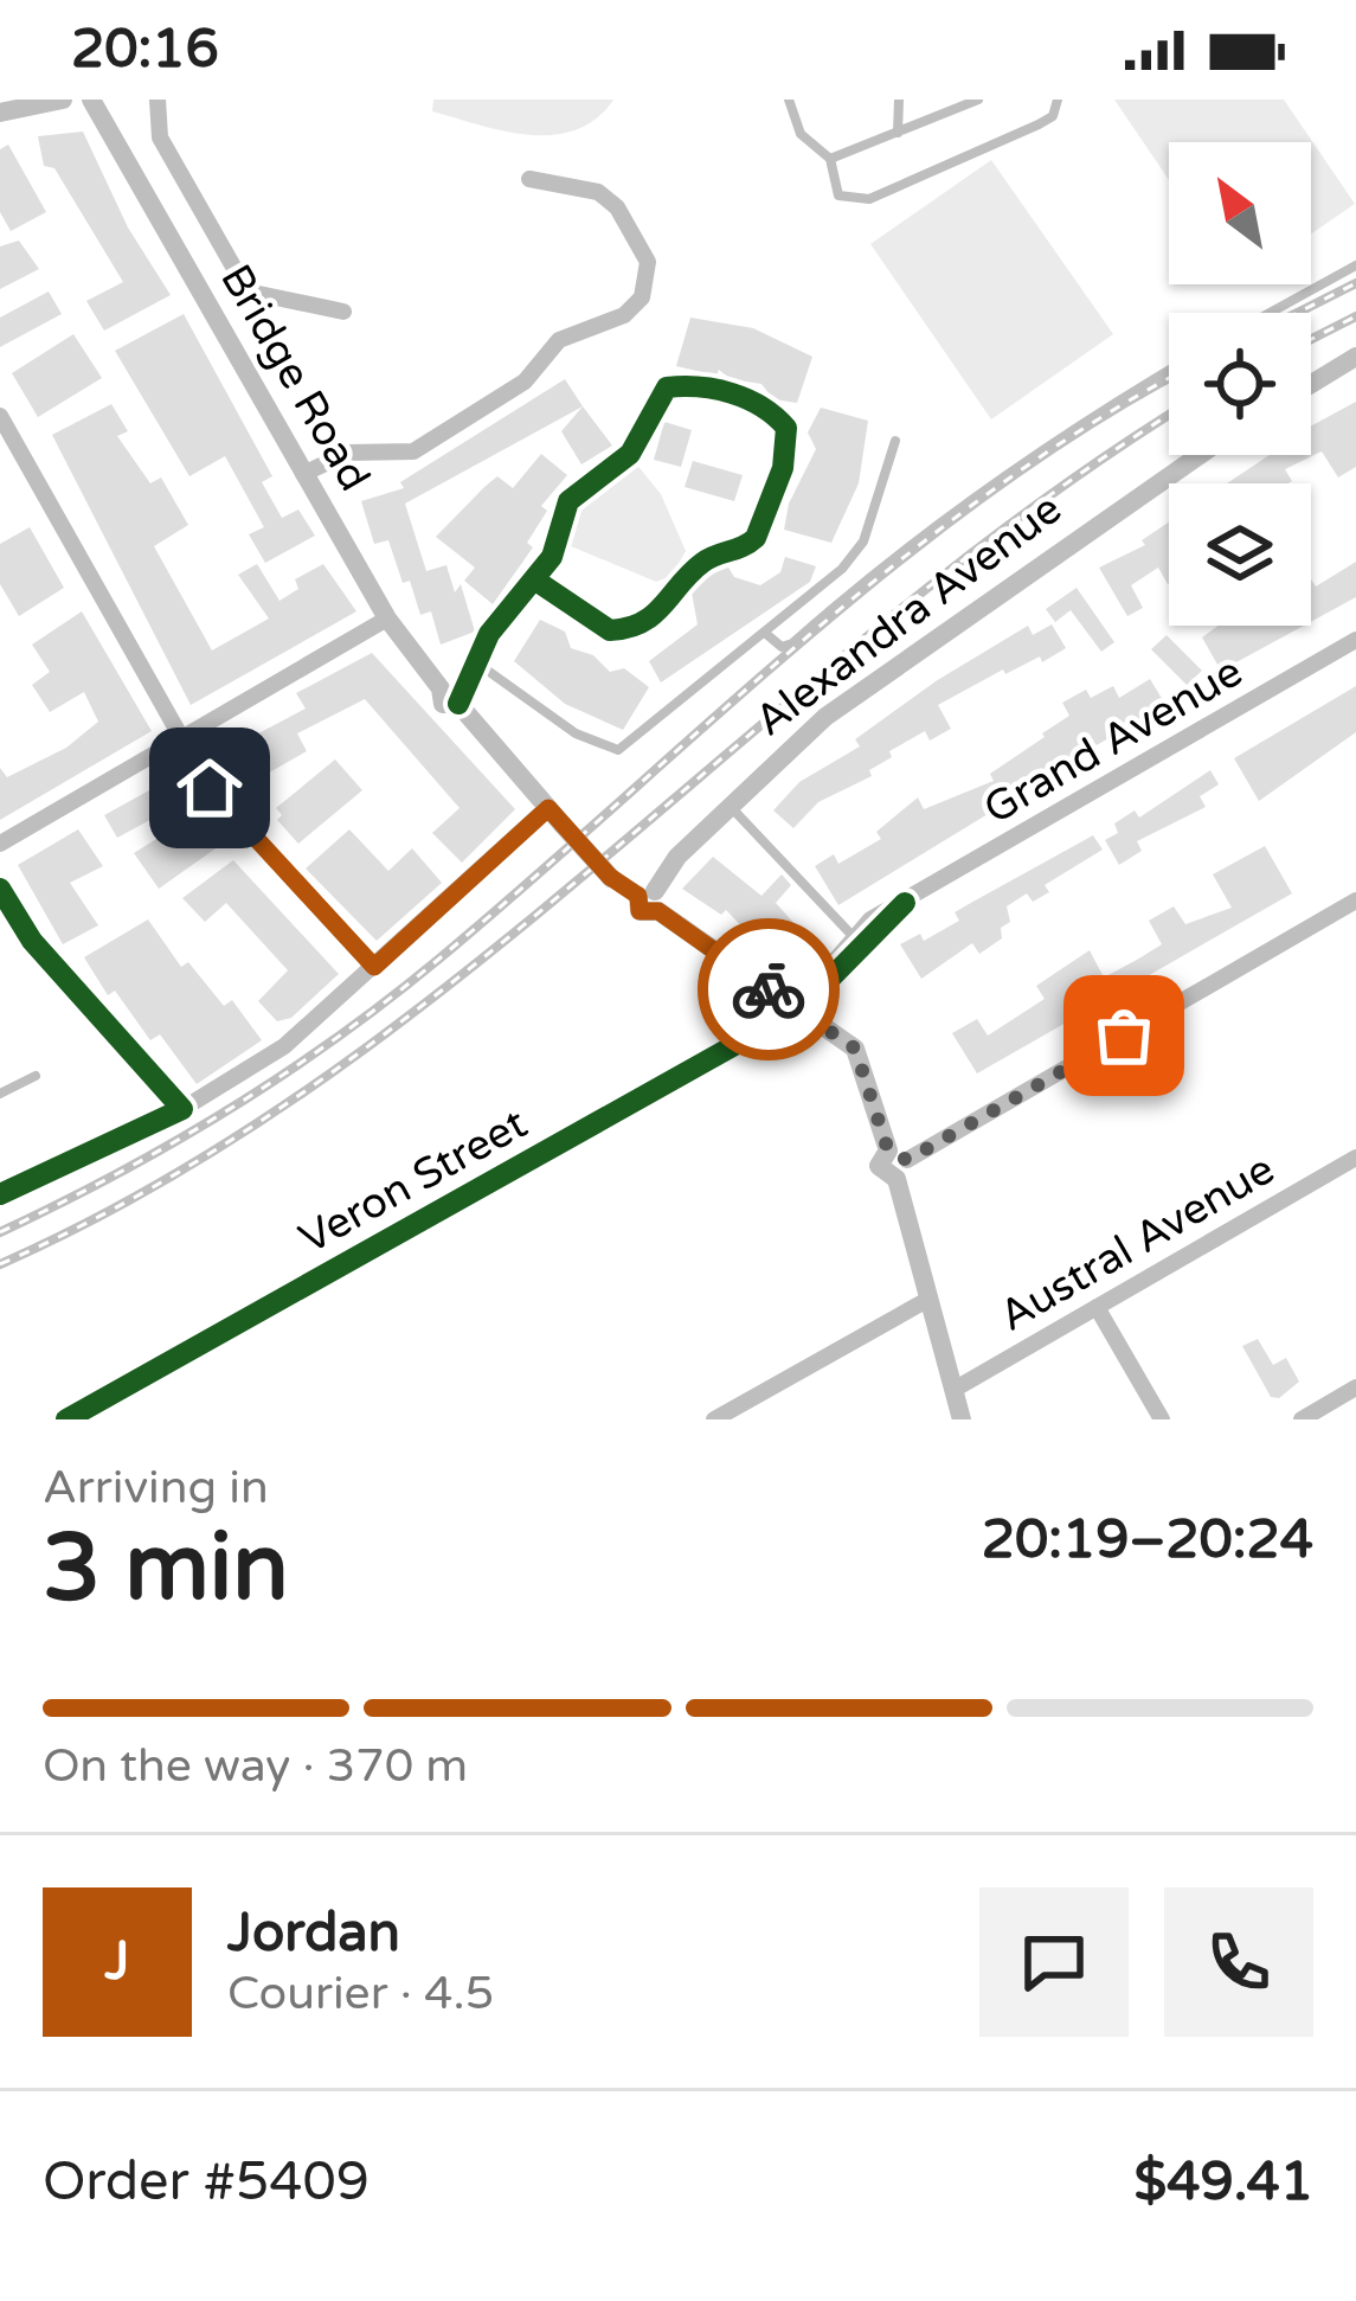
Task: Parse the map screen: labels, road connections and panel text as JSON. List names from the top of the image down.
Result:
{
  "streets": {
    "street": [
      "Bridge Road",
      "Alexandra Avenue",
      "Grand Avenue",
      "Veron Street",
      "Austral Avenue"
    ]
  },
  "crossings": [
    ["Bridge Road", "Alexandra Avenue"],
    ["Bridge Road", "Grand Avenue"],
    ["Bridge Road", "Veron Street"],
    ["Bridge Road", "Austral Avenue"],
    ["Grand Avenue", "Veron Street"]
  ],
  "north": "top left",
  "page": {
    "status": "20:16",
    "heading": ["3 min", "Arriving in", "20:19–20:24"],
    "panel": [
      "Jordan",
      "Courier · 4.5",
      "Order #5409",
      "$49.41"
    ],
    "bar": "On the way · 370 m",
    "round": "J"
  }
}
